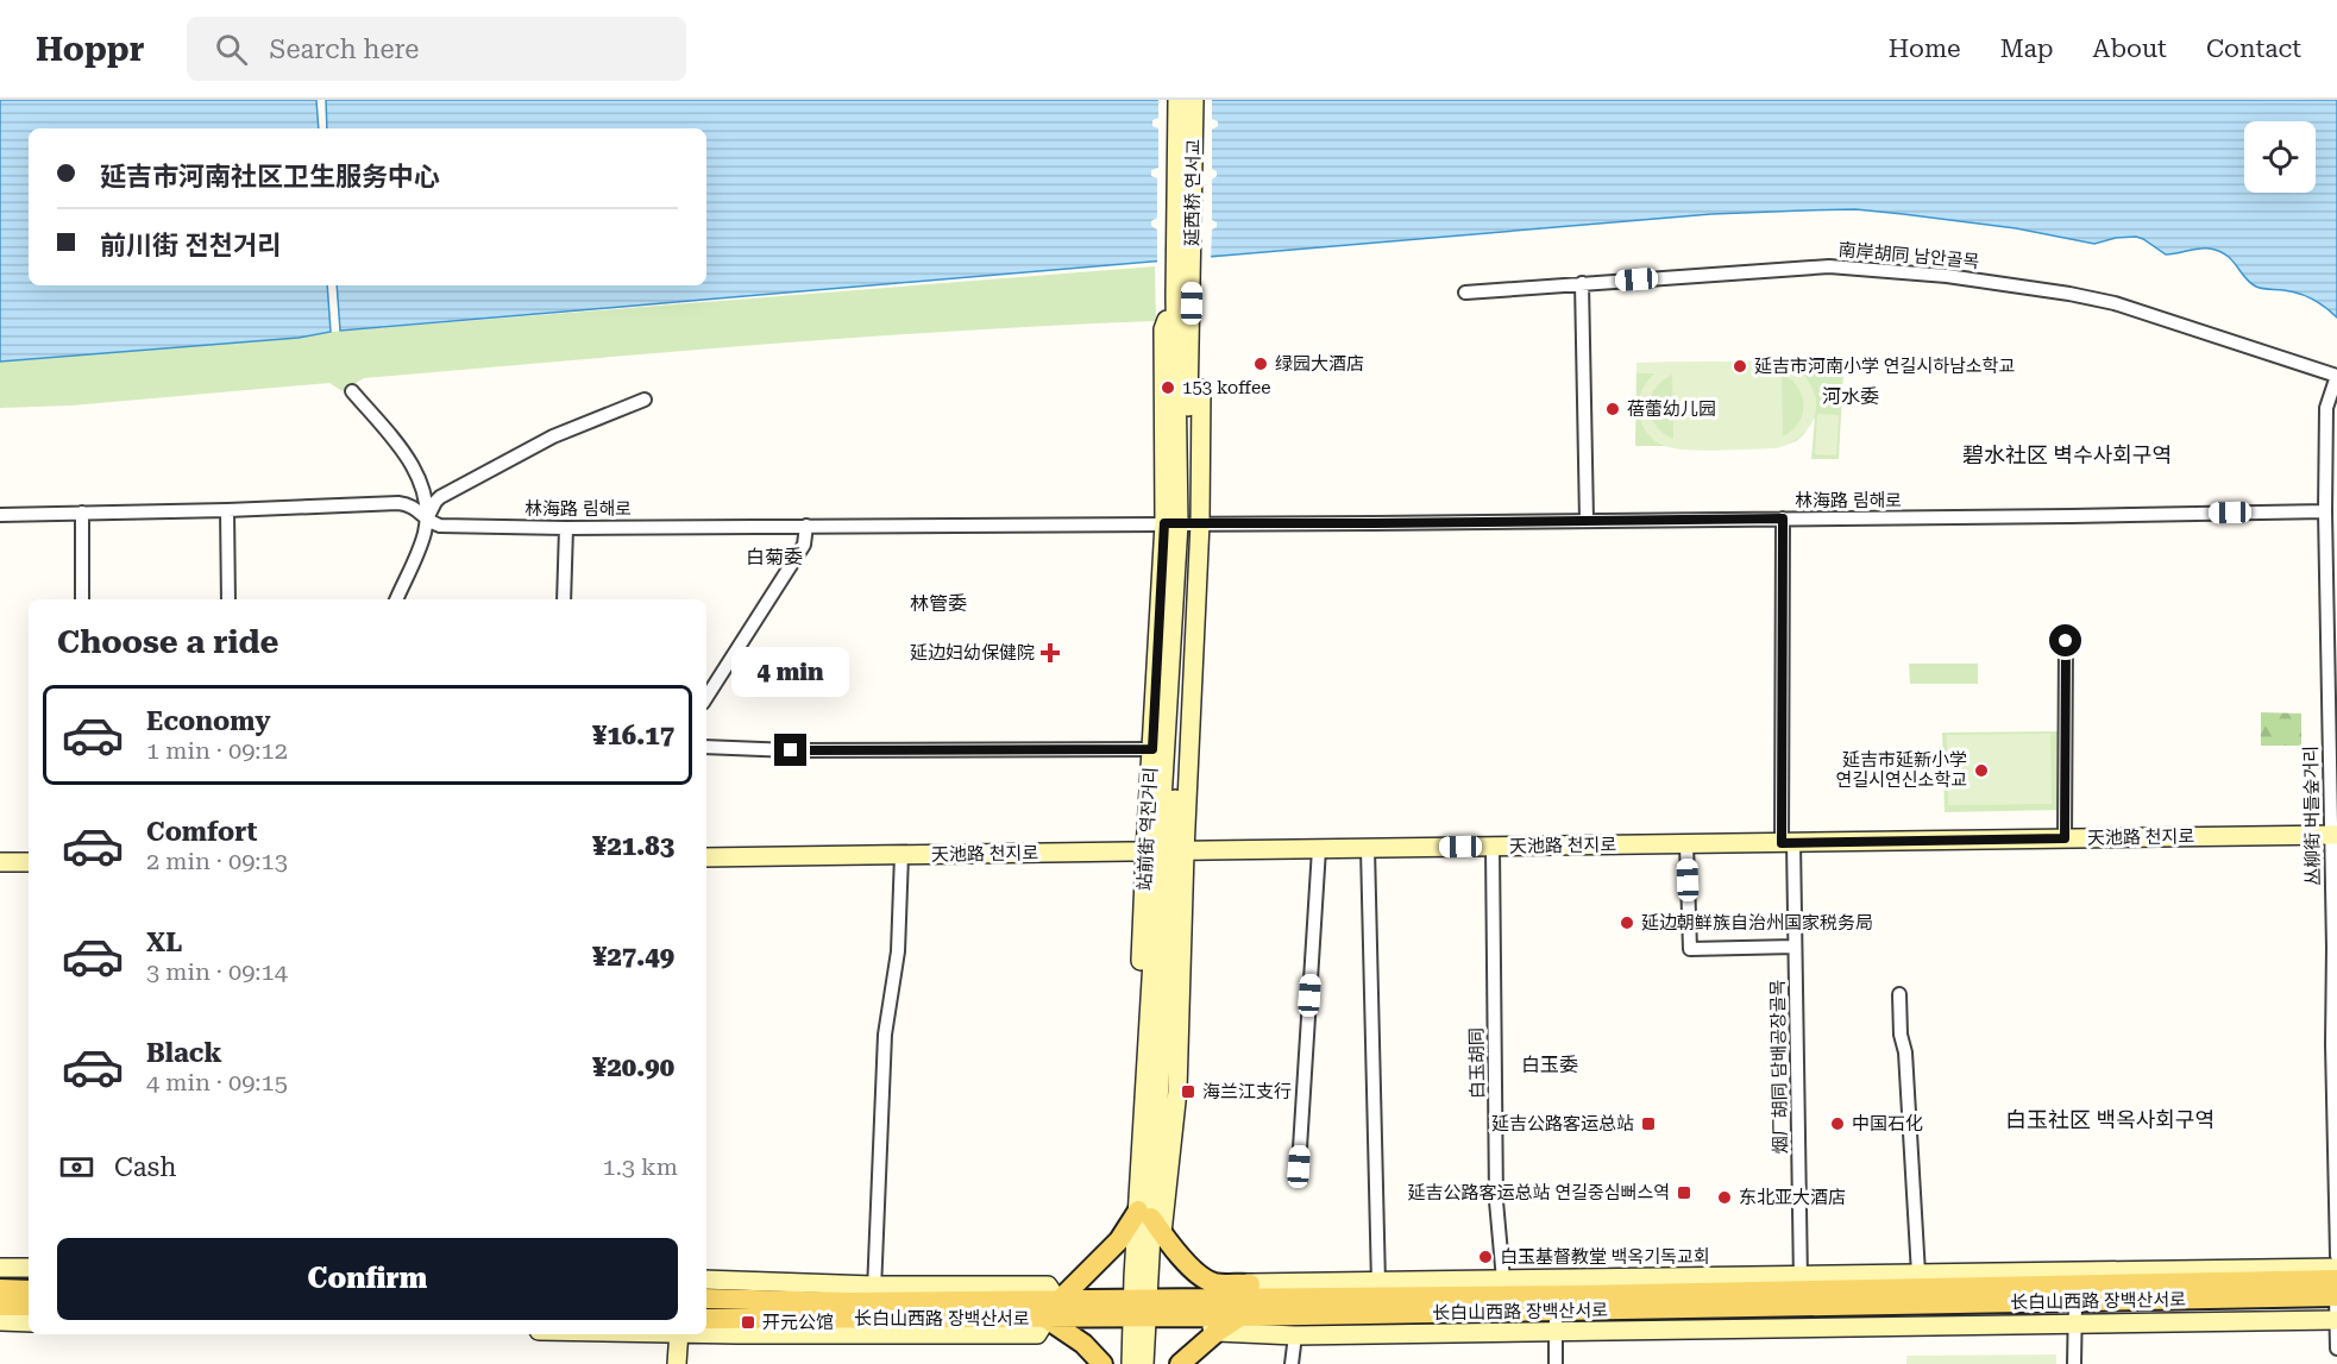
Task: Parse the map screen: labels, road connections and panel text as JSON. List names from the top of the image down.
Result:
{
  "streets": {
    "main road": ["长白山西路 장백산서로"],
    "street": [
      "延西桥 연서교",
      "南岸胡同 남안골목",
      "林海路 림해로",
      "丛柳街 버들숲거리",
      "站前街 역전거리",
      "天池路 천지로",
      "白玉胡同",
      "烟厂胡同 담배공장골목"
    ]
  },
  "crossings": [
    ["延西桥 연서교", "站前街 역전거리"],
    ["南岸胡同 남안골목", "丛柳街 버들숲거리"],
    ["林海路 림해로", "丛柳街 버들숲거리"],
    ["林海路 림해로", "站前街 역전거리"],
    ["林海路 림해로", "烟厂胡同 담배공장골목"],
    ["丛柳街 버들숲거리", "天池路 천지로"],
    ["站前街 역전거리", "天池路 천지로"],
    ["站前街 역전거리", "长白山西路 장백산서로"],
    ["天池路 천지로", "白玉胡同"],
    ["天池路 천지로", "烟厂胡同 담배공장골목"],
    ["烟厂胡同 담배공장골목", "长白山西路 장백산서로"]
  ],
  "districts": [
    "河水委",
    "碧水社区 벽수사회구역",
    "白菊委",
    "林管委",
    "白玉委",
    "白玉社区 백옥사회구역"
  ],
  "places": {
    "other": [
      "绿园大酒店",
      "延吉市河南小学 연길시하남소학교",
      "153 koffee",
      "蓓蕾幼儿园",
      "延吉市延新小学 연길시연신소학교",
      "延边朝鲜族自治州国家税务局",
      "中国石化",
      "东北亚大酒店",
      "白玉基督教堂 백옥기독교회"
    ],
    "health": ["延边妇幼保健院"],
    "transit": [
      "海兰江支行",
      "延吉公路客运总站",
      "延吉公路客运总站 연길중심뻐스역",
      "开元公馆"
    ]
  },
  "page": {
    "header": "Hoppr",
    "search": "Search here",
    "nav": [
      "Home",
      "Map",
      "About",
      "Contact"
    ],
    "banner": ["延吉市河南社区卫生服务中心", "前川街 전천거리"],
    "heading": "Choose a ride",
    "bubble": "4 min",
    "list": [
      {
        "name": "Economy",
        "note": "1 min · 09:12",
        "value": "¥16.17"
      },
      {
        "name": "Comfort",
        "note": "2 min · 09:13",
        "value": "¥21.83"
      },
      {
        "name": "XL",
        "note": "3 min · 09:14",
        "value": "¥27.49"
      },
      {
        "name": "Black",
        "note": "4 min · 09:15",
        "value": "¥20.90"
      }
    ],
    "pay": ["Cash", "1.3 km"],
    "buttons": "Confirm"
  }
}
